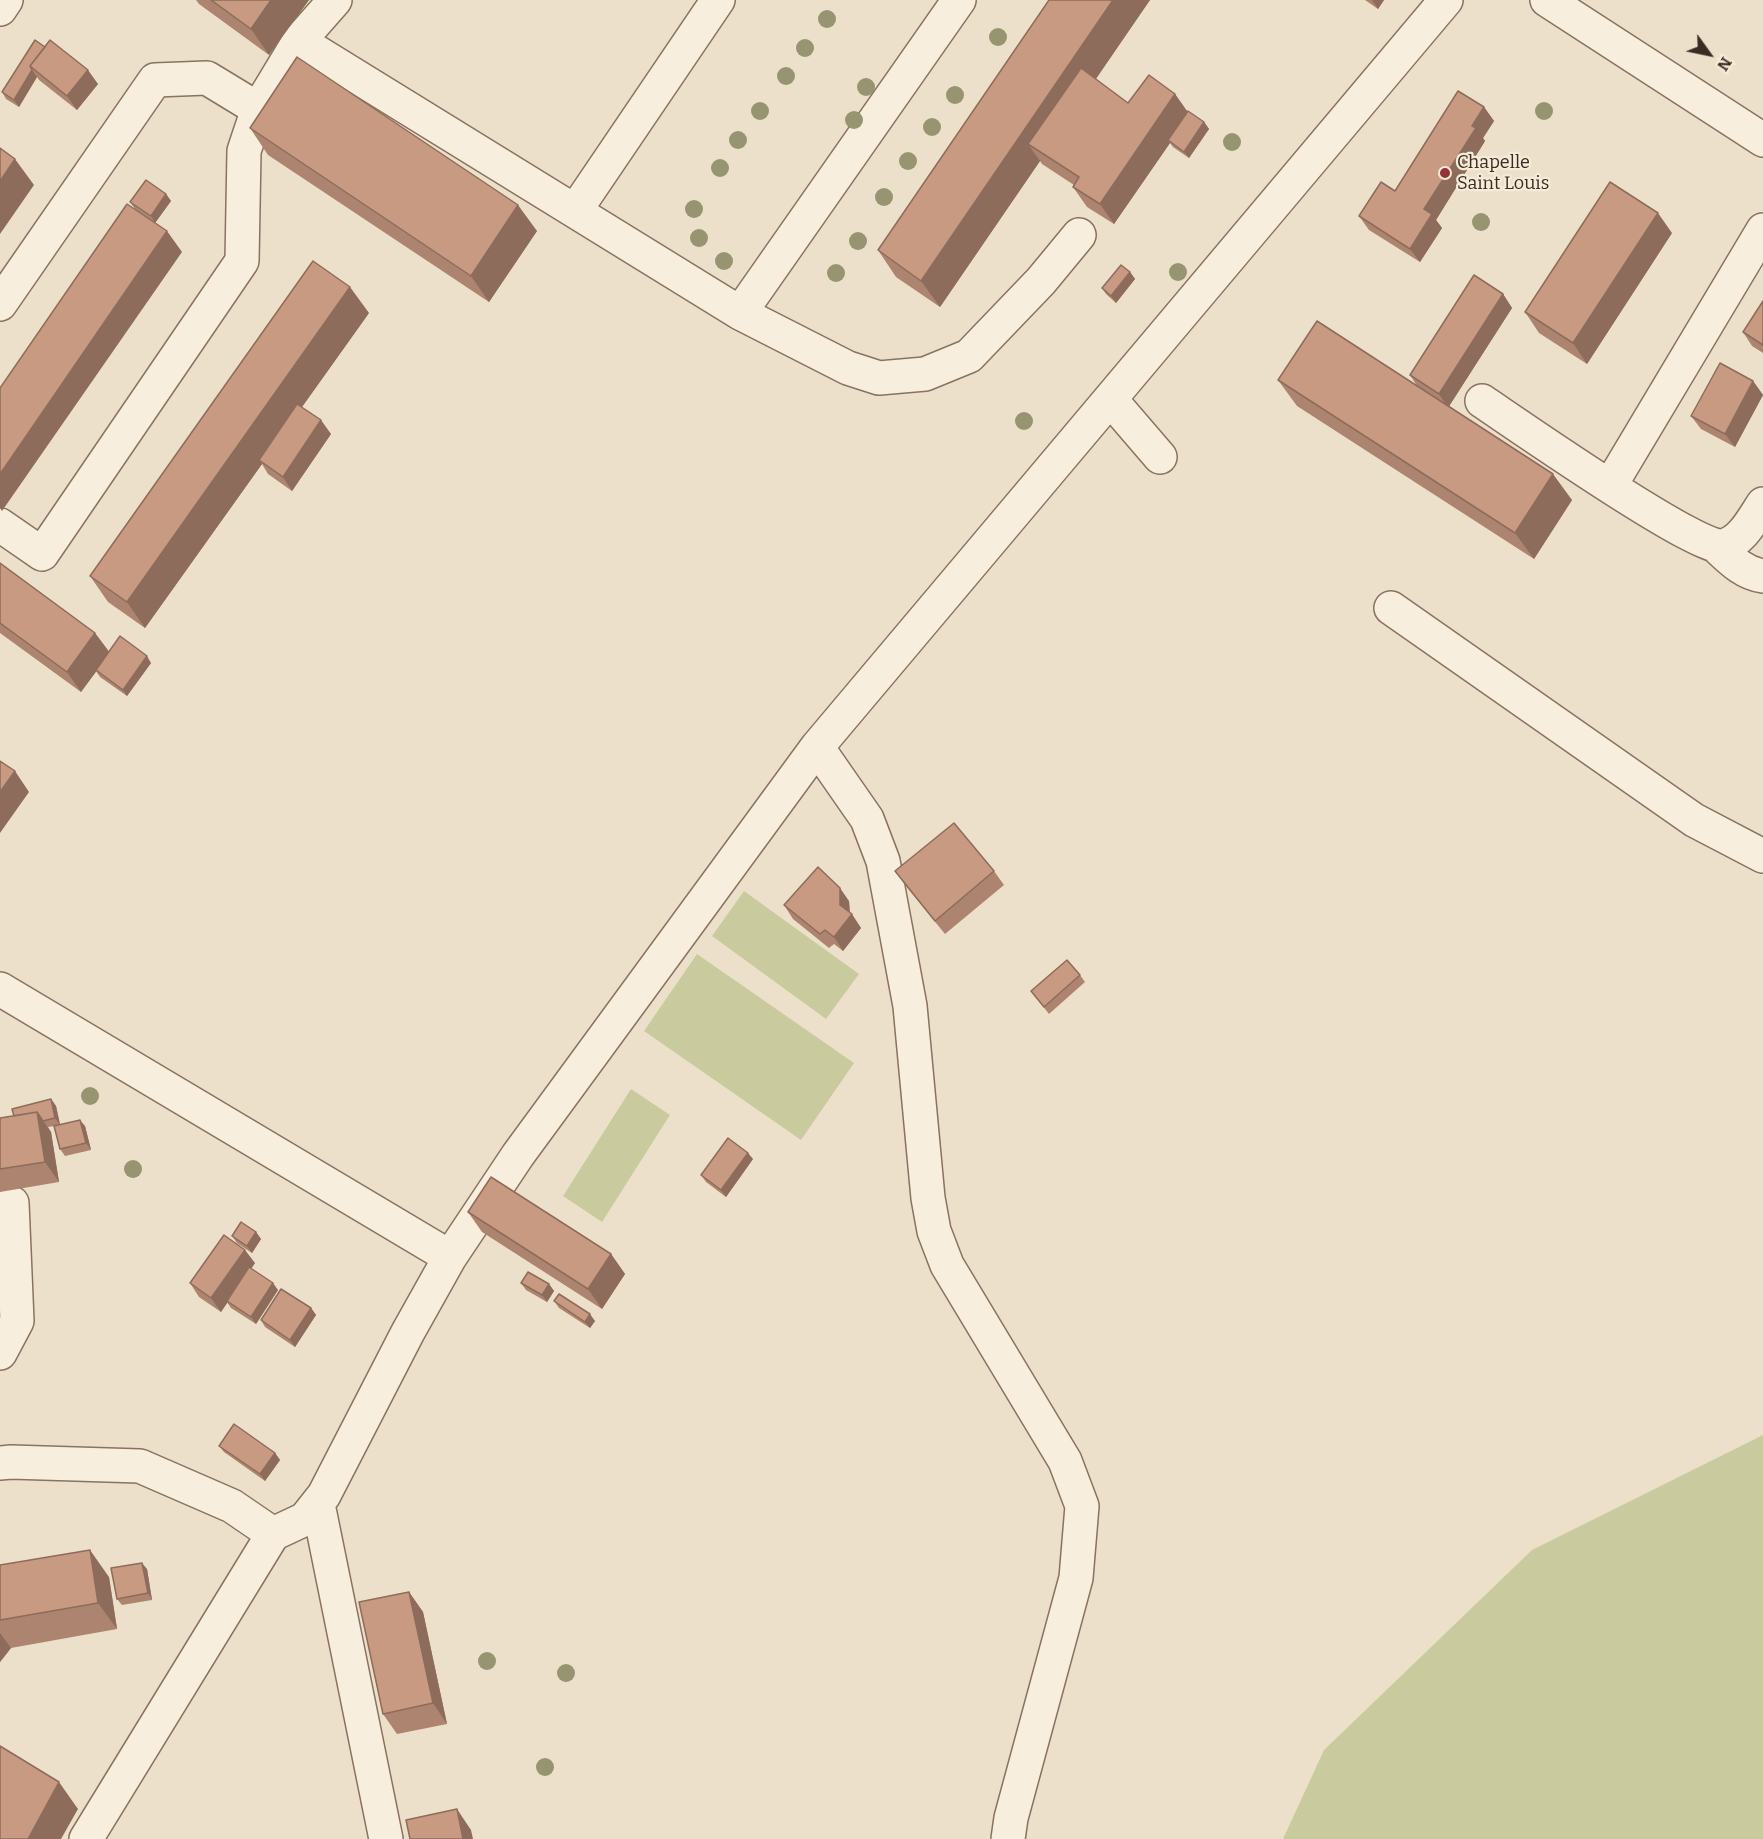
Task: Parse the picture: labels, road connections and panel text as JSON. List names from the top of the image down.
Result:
{
  "places": ["Chapelle Saint Louis"],
  "north": "bottom right"
}
